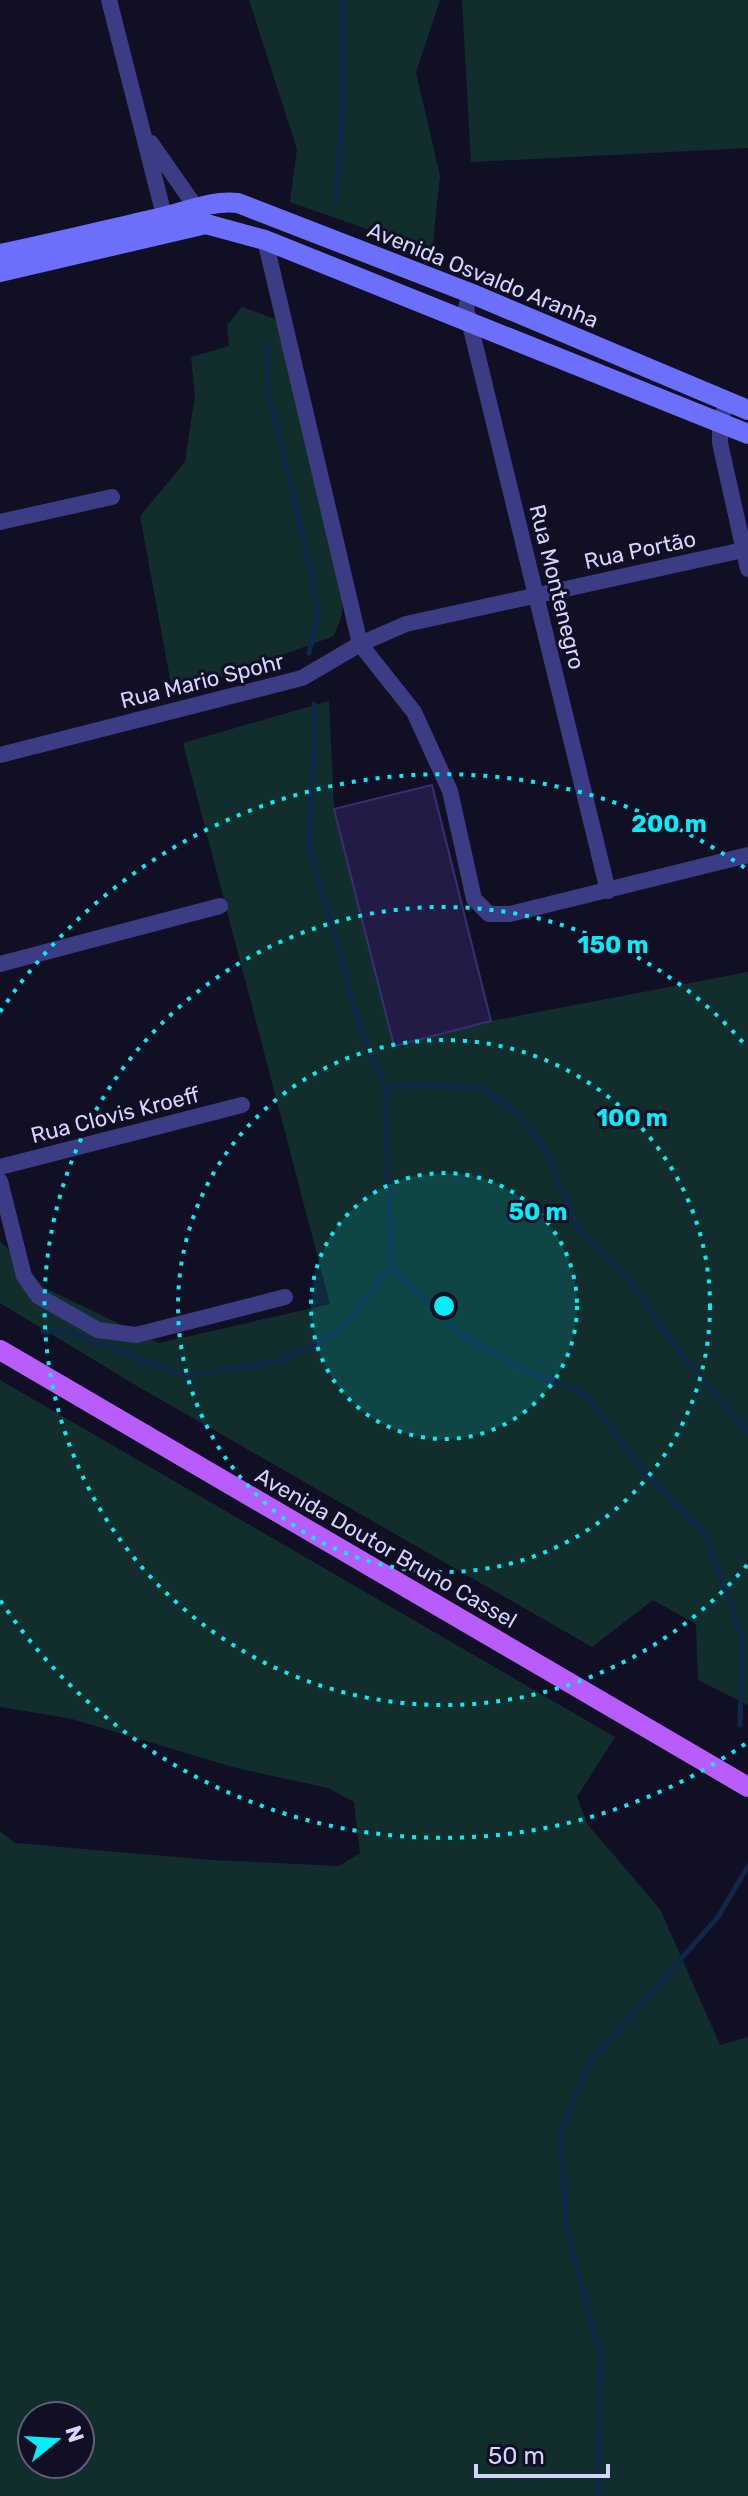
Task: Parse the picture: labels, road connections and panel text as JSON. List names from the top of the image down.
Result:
{
  "streets": {
    "main road": ["Avenida Osvaldo Aranha", "Avenida Doutor Bruno Cassel"],
    "street": [
      "Rua Portão",
      "Rua Montenegro",
      "Rua Mario Spohr",
      "Rua Clovis Kroeff"
    ]
  },
  "crossings": [
    ["Avenida Osvaldo Aranha", "Rua Montenegro"],
    ["Rua Portão", "Rua Montenegro"],
    ["Rua Portão", "Rua Mario Spohr"]
  ],
  "scale_bar": "50 m",
  "north": "right",
  "rings": [
    "200 m",
    "150 m",
    "100 m",
    "50 m"
  ]
}
